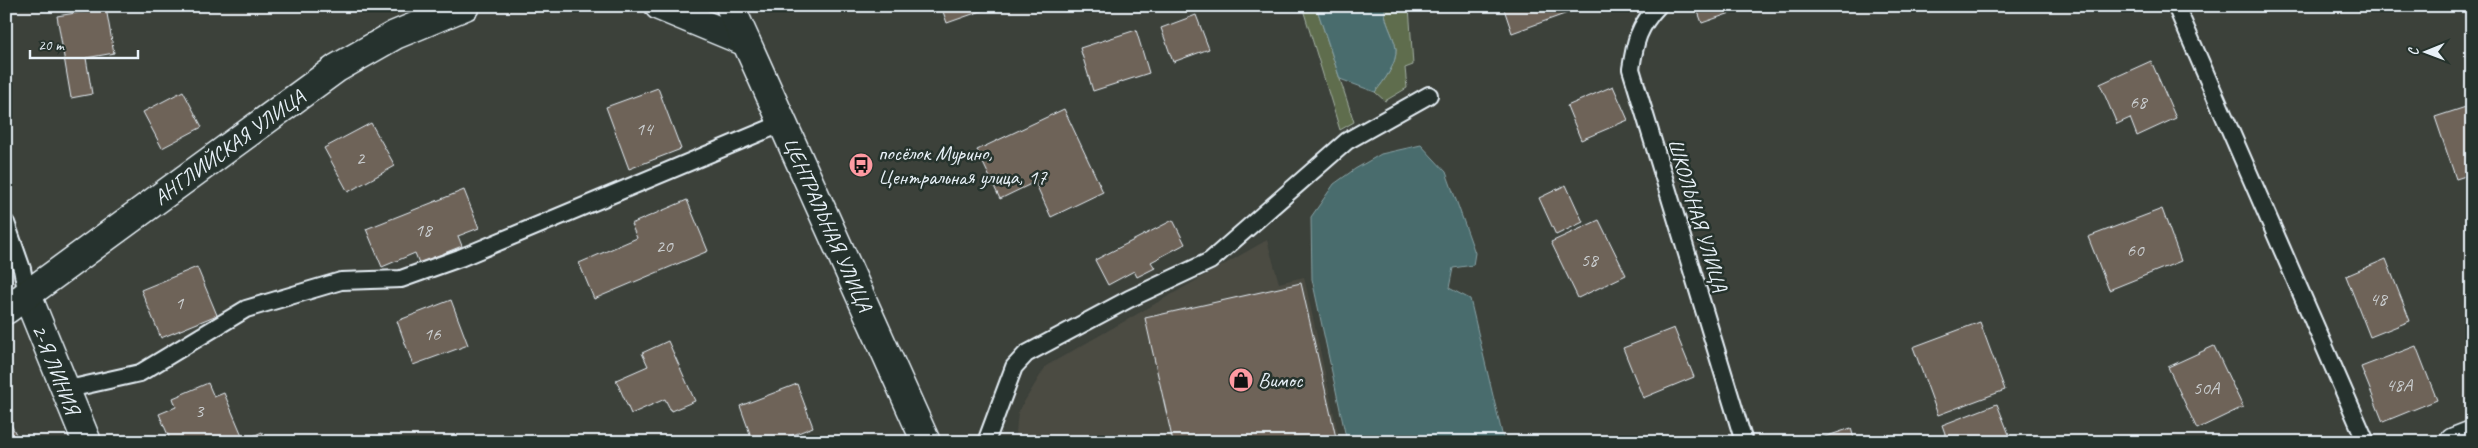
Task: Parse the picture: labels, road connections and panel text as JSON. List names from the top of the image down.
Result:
{
  "streets": {
    "street": ["АНГЛИЙСКАЯ УЛИЦА", "ЦЕНТРАЛЬНАЯ УЛИЦА", "2-Я ЛИНИЯ"],
    "lane": ["ШКОЛЬНАЯ УЛИЦА"]
  },
  "crossings": [
    ["АНГЛИЙСКАЯ УЛИЦА", "2-Я ЛИНИЯ"]
  ],
  "places": {
    "bus stop": ["посёлок Мурино, Центральная улица, 17"],
    "shop": ["Вимос"]
  },
  "house_numbers": [
    "68",
    "14",
    "2",
    "18",
    "20",
    "60",
    "58",
    "48",
    "1",
    "16",
    "48А",
    "50А",
    "3"
  ],
  "scale_bar": "20 m",
  "north": "left"
}
